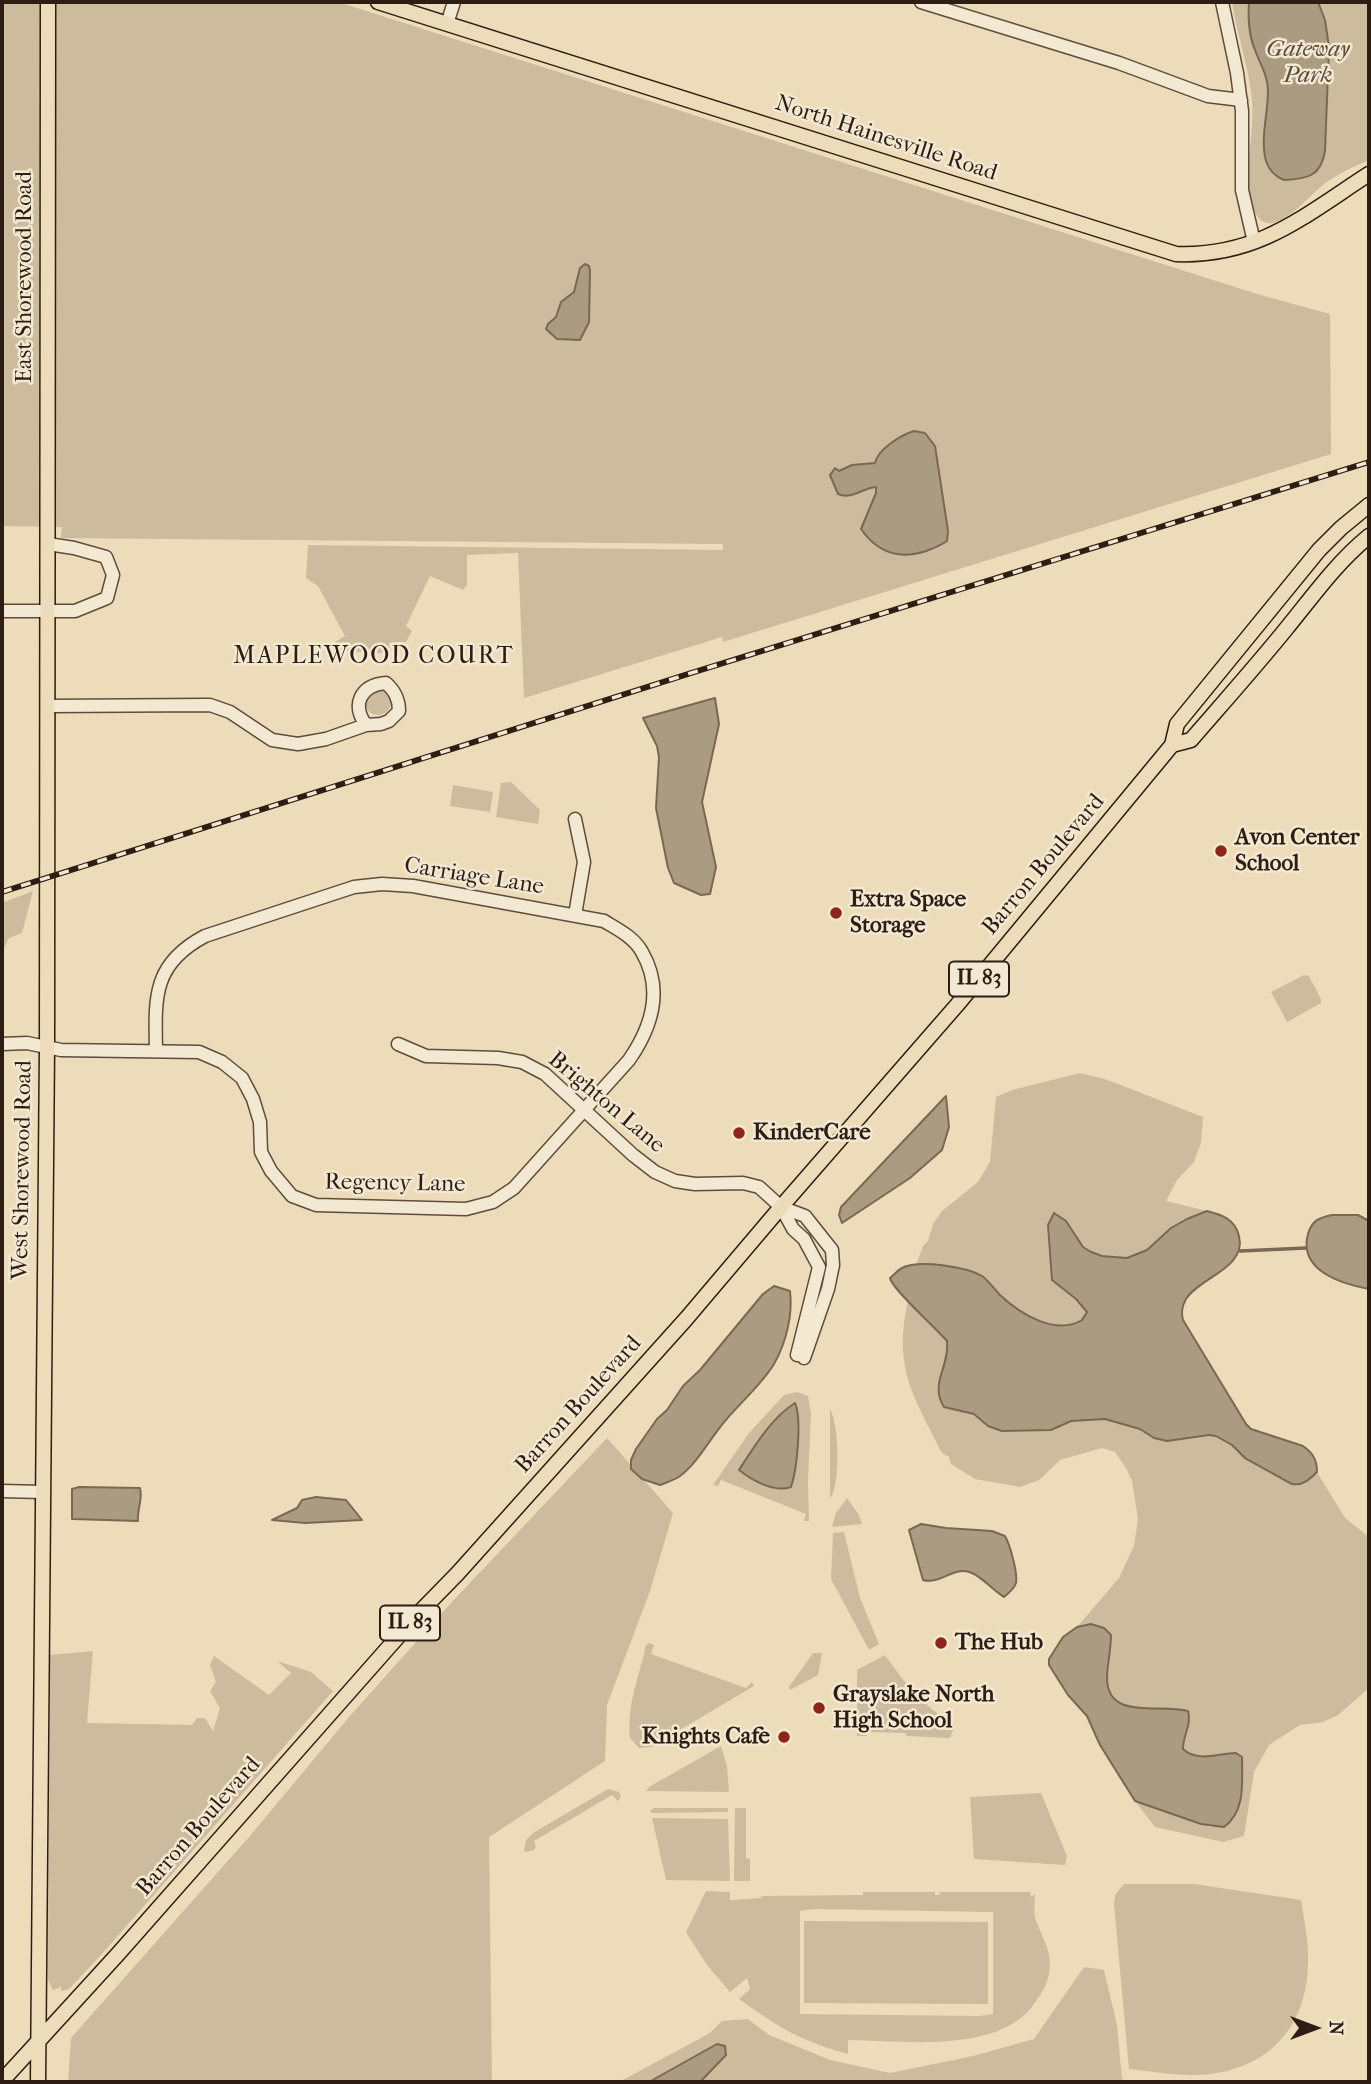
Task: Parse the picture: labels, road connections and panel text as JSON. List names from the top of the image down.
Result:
{
  "streets": {
    "main road": [
      "North Hainesville Road",
      "East Shorewood Road",
      "Barron Boulevard",
      "IL 83",
      "West Shorewood Road"
    ],
    "street": ["Carriage Lane", "Brighton Lane", "Regency Lane"]
  },
  "crossings": [
    ["East Shorewood Road", "West Shorewood Road"],
    ["Barron Boulevard", "Brighton Lane"],
    ["Barron Boulevard", "West Shorewood Road"],
    ["Carriage Lane", "Brighton Lane"],
    ["Carriage Lane", "Regency Lane"],
    ["Brighton Lane", "Regency Lane"],
    ["West Shorewood Road", "Regency Lane"]
  ],
  "districts": ["MAPLEWOOD COURT"],
  "parks": ["Gateway Park"],
  "places": [
    "Avon Center School",
    "Extra Space Storage",
    "KinderCare",
    "The Hub",
    "Grayslake North High School",
    "Knights Cafe"
  ],
  "north": "right"
}
